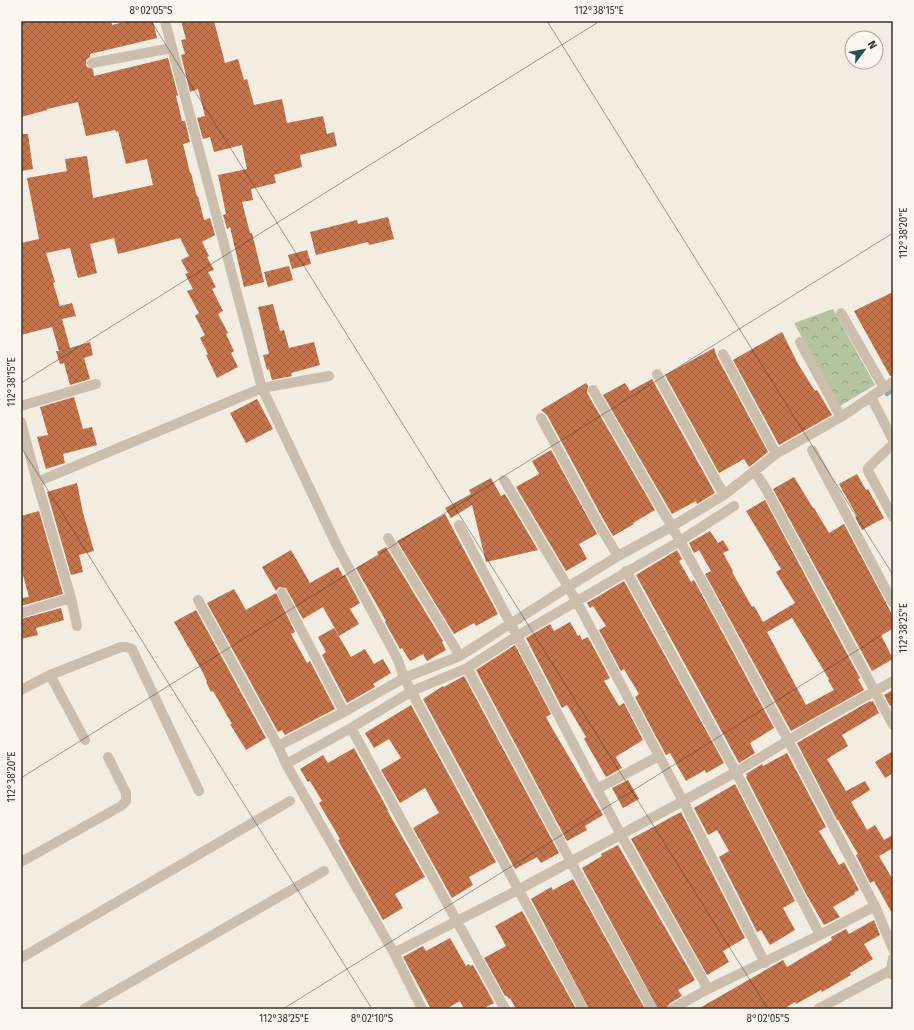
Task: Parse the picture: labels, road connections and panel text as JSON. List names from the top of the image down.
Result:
{
  "north": "top right",
  "coordinates": [
    "8°02'05\"S",
    "112°38'15\"E",
    "112°38'20\"E",
    "112°38'25\"E",
    "8°02'10\"S"
  ]
}
